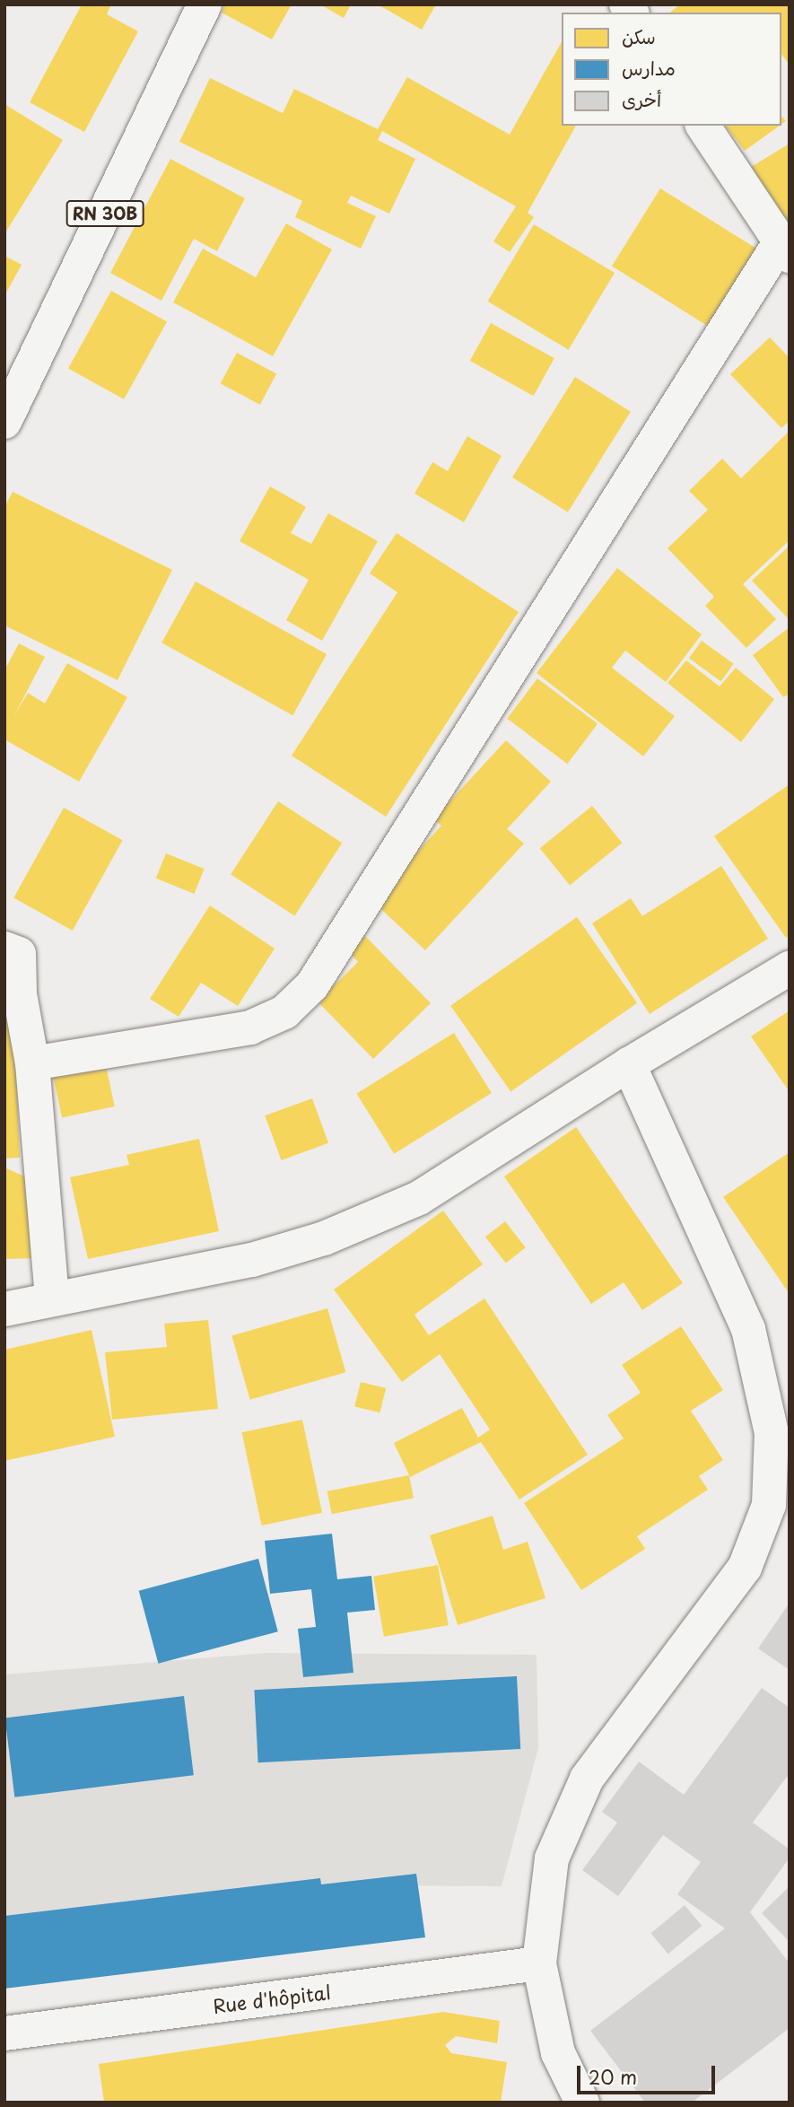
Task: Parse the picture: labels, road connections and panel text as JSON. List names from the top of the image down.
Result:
{
  "streets": {
    "street": ["RN 30B", "Rue d'hôpital"]
  },
  "legend": ["سكن", "مدارس", "أخرى"],
  "scale_bar": "20 m"
}
